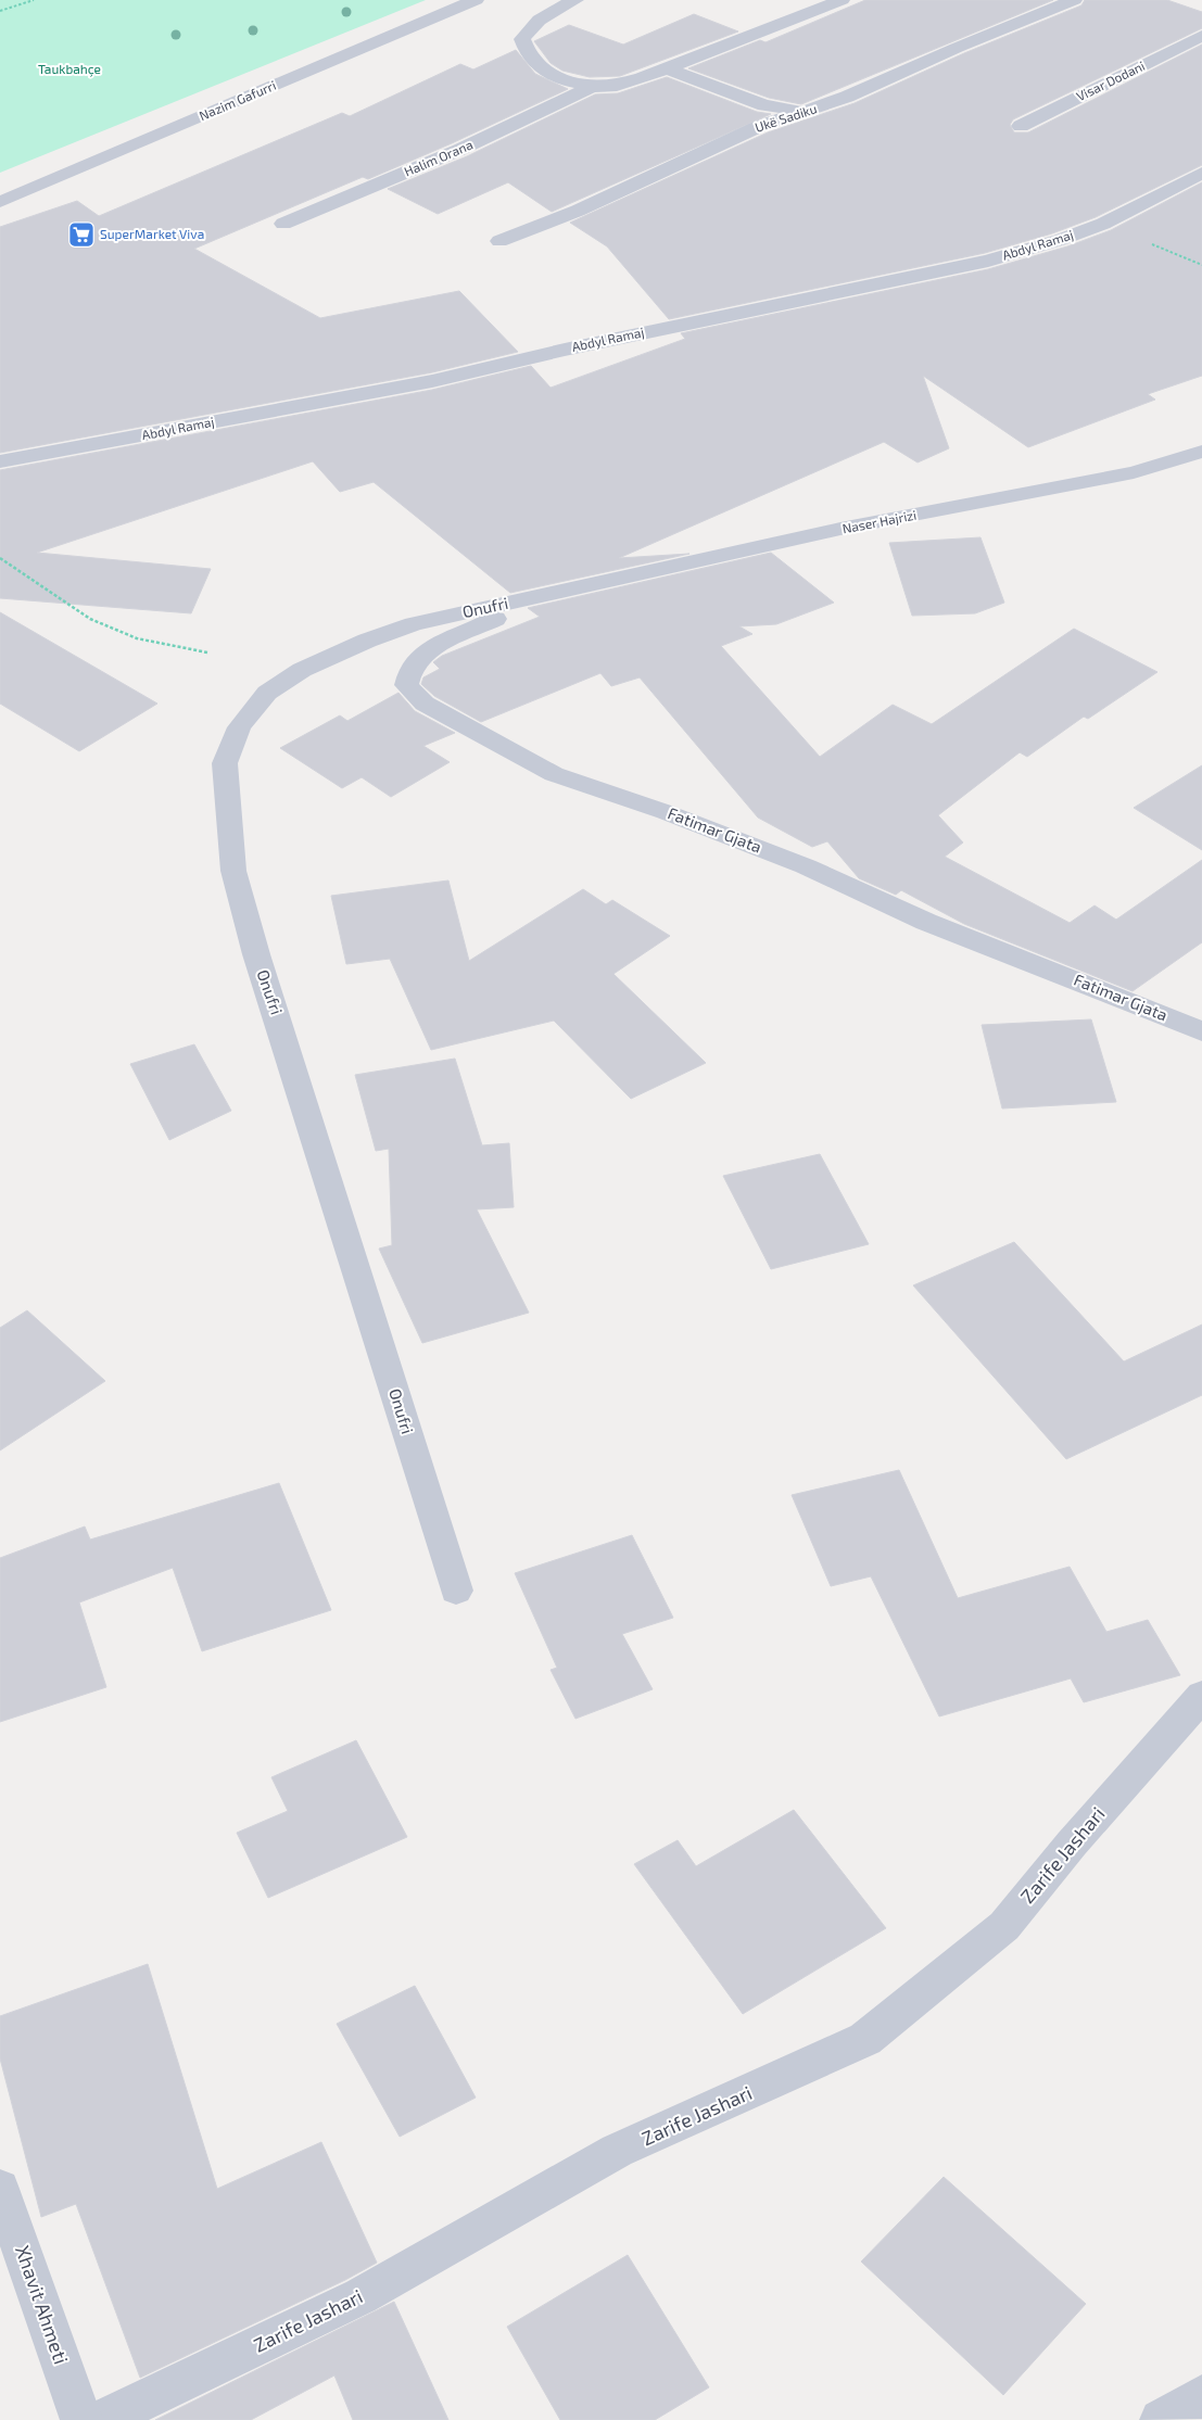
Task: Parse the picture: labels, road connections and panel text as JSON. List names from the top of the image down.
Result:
{
  "streets": {
    "street": [
      "Visar Dodani",
      "Nazim Gafurri",
      "Ukë Sadiku",
      "Halim Orana",
      "Abdyl Ramaj",
      "Naser Hajrizi",
      "Onufri",
      "Fatimar Gjata",
      "Zarife Jashari",
      "Xhavit Ahmeti"
    ]
  },
  "crossings": [
    ["Naser Hajrizi", "Onufri"],
    ["Naser Hajrizi", "Fatimar Gjata"],
    ["Onufri", "Fatimar Gjata"]
  ],
  "parks": ["Taukbahçe"],
  "places": {
    "supermarket": ["SuperMarket Viva"]
  }
}
